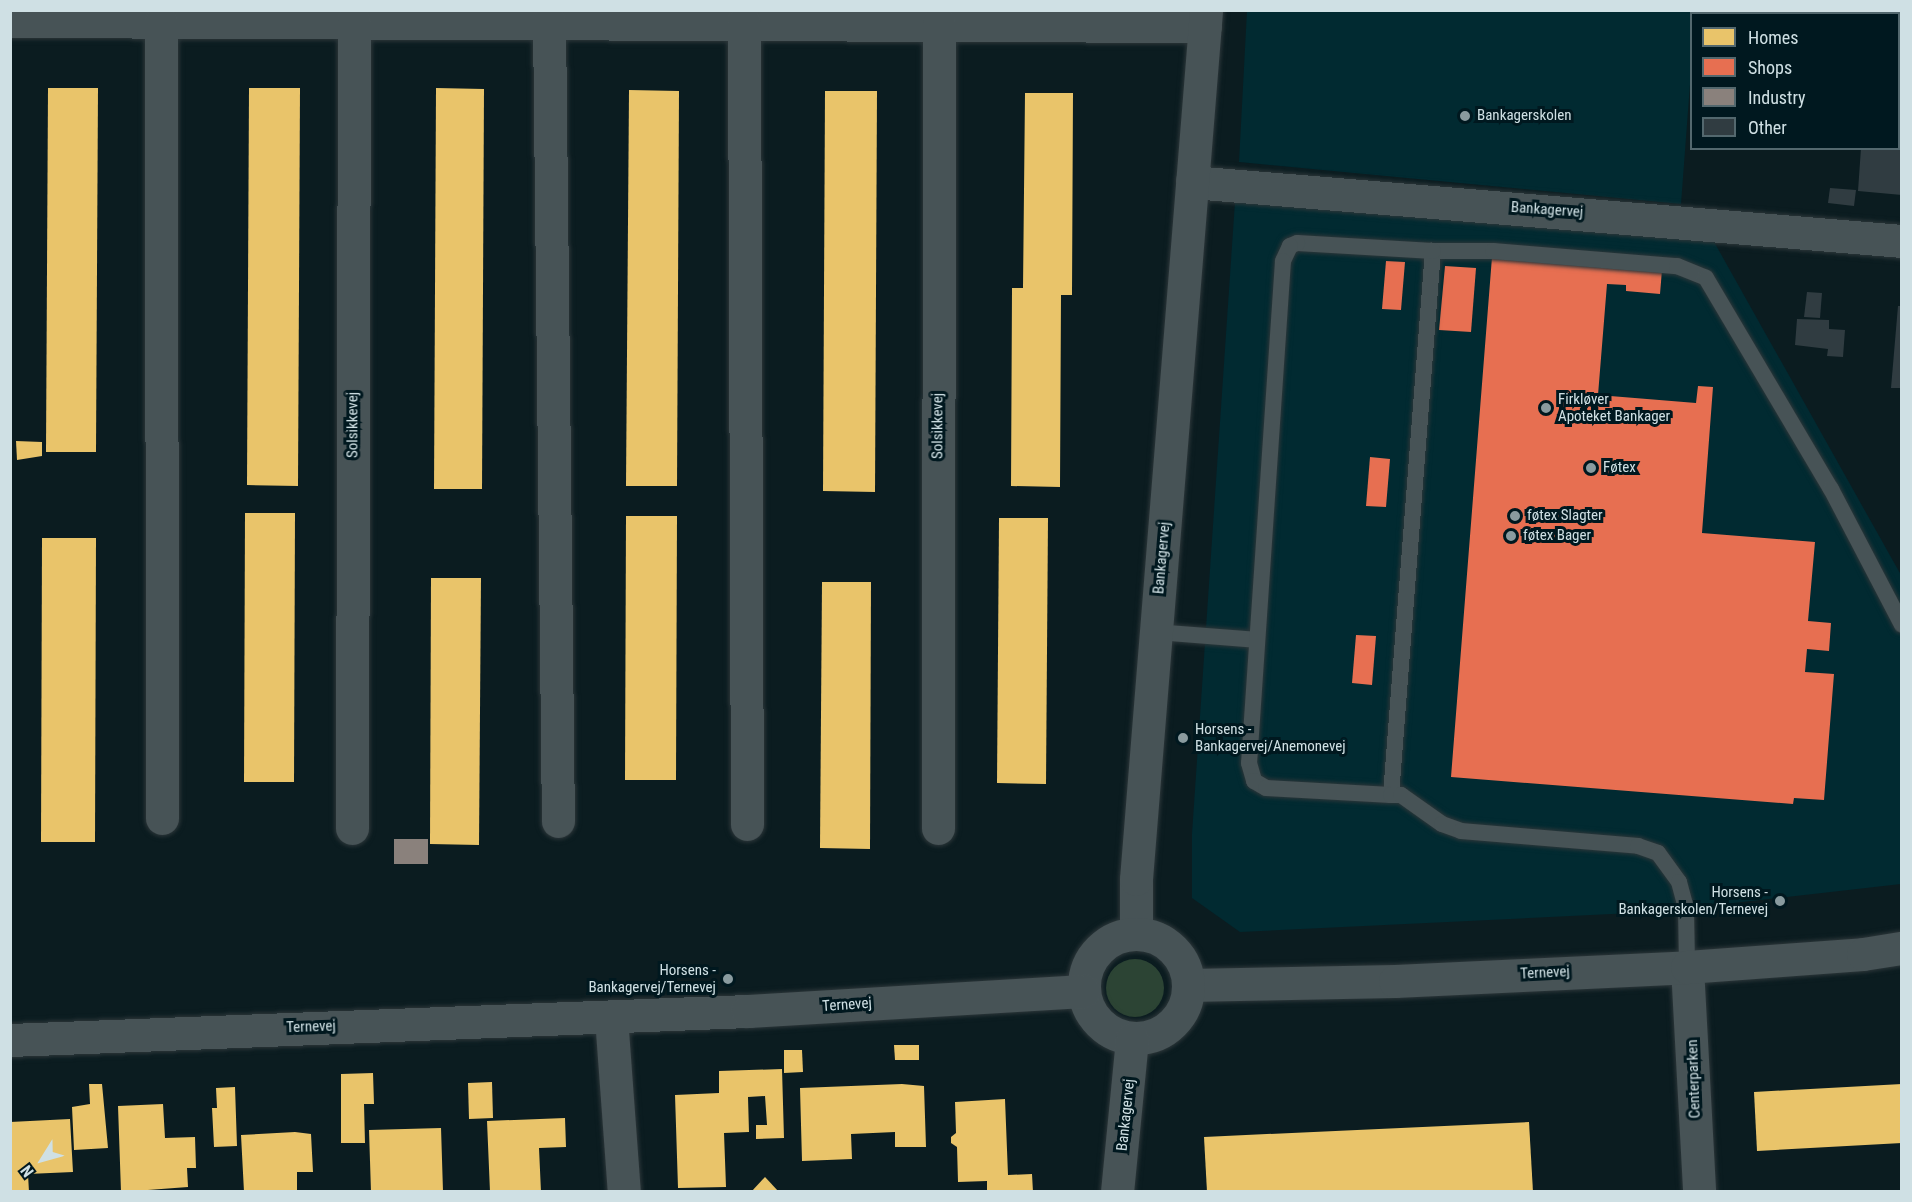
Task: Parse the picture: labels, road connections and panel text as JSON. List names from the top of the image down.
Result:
{
  "streets": {
    "street": [
      "Bankagervej",
      "Solsikkevej",
      "Ternevej",
      "Centerparken"
    ]
  },
  "crossings": [
    ["Bankagervej", "Ternevej"],
    ["Ternevej", "Centerparken"]
  ],
  "places": [
    "Bankagerskolen",
    "Firkløver Apoteket Bankager",
    "Føtex",
    "føtex Slagter",
    "føtex Bager",
    "Horsens - Bankagervej/Anemonevej",
    "Horsens - Bankagerskolen/Ternevej",
    "Horsens - Bankagervej/Ternevej"
  ],
  "legend": [
    "Homes",
    "Shops",
    "Industry",
    "Other"
  ],
  "north": "bottom left"
}
